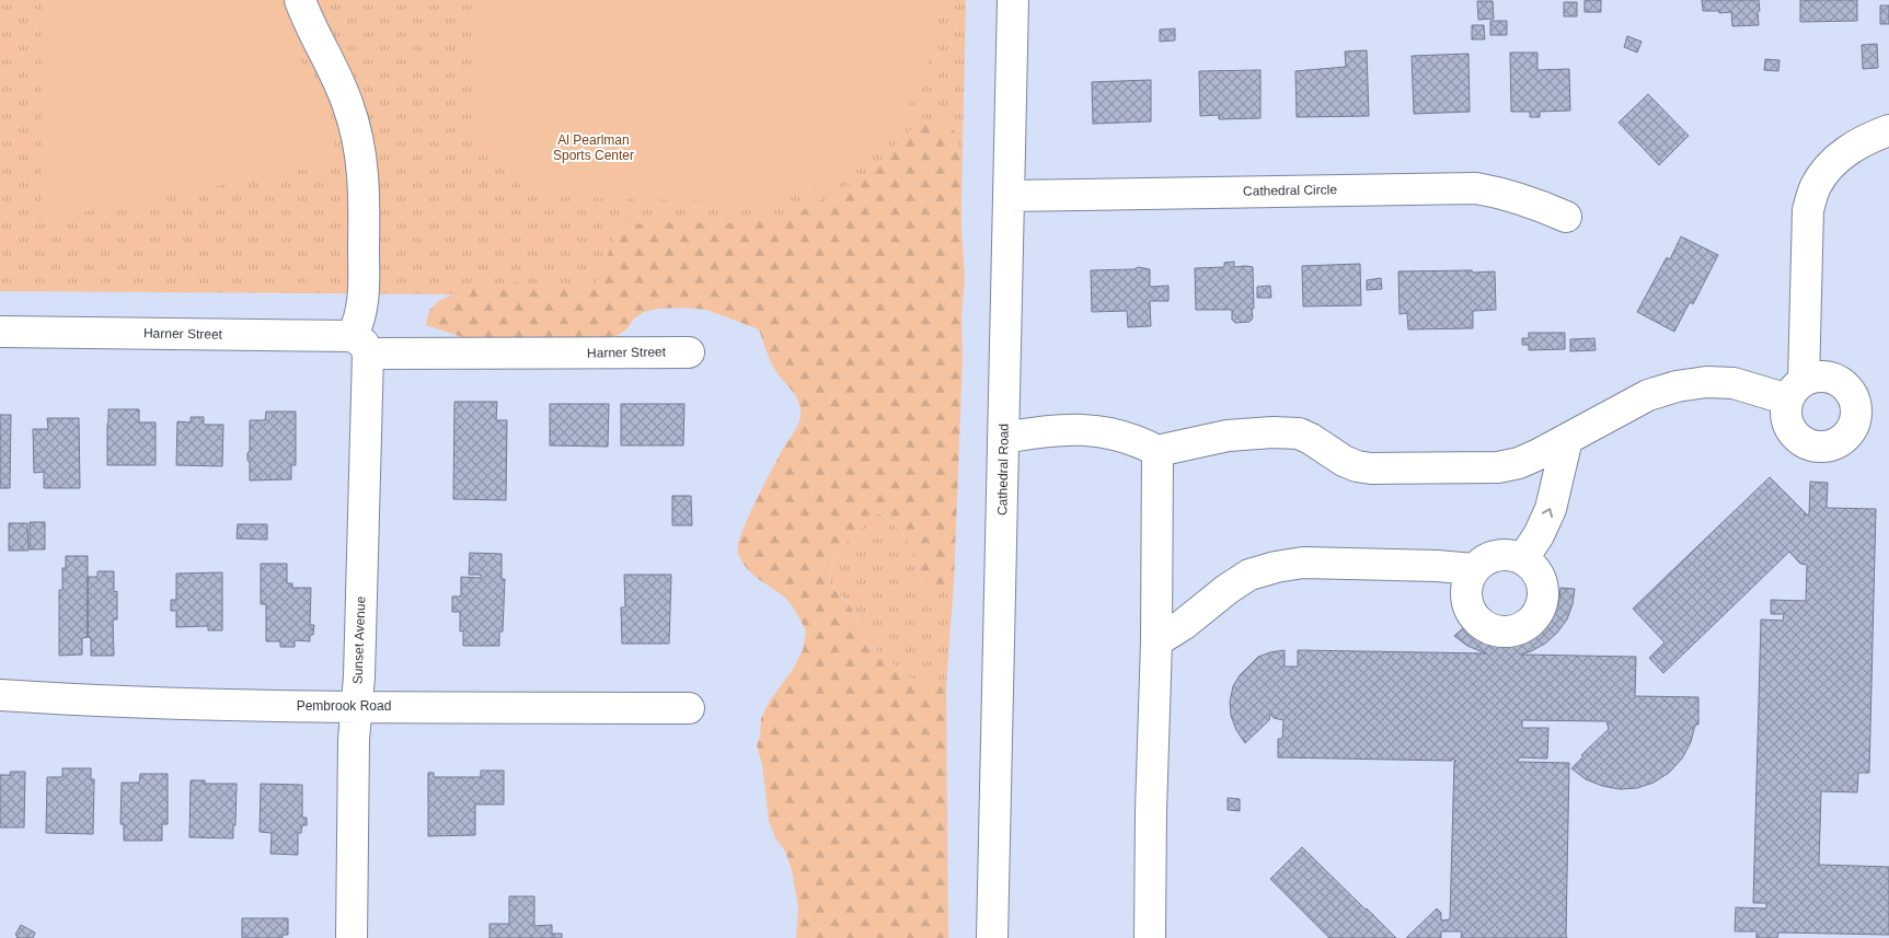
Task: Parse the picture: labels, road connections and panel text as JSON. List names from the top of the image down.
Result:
{
  "streets": {
    "street": [
      "Cathedral Circle",
      "Harner Street",
      "Cathedral Road",
      "Sunset Avenue",
      "Pembrook Road"
    ]
  },
  "crossings": [
    ["Cathedral Circle", "Cathedral Road"],
    ["Harner Street", "Sunset Avenue"],
    ["Sunset Avenue", "Pembrook Road"]
  ],
  "parks": ["Al Pearlman Sports Center"]
}
